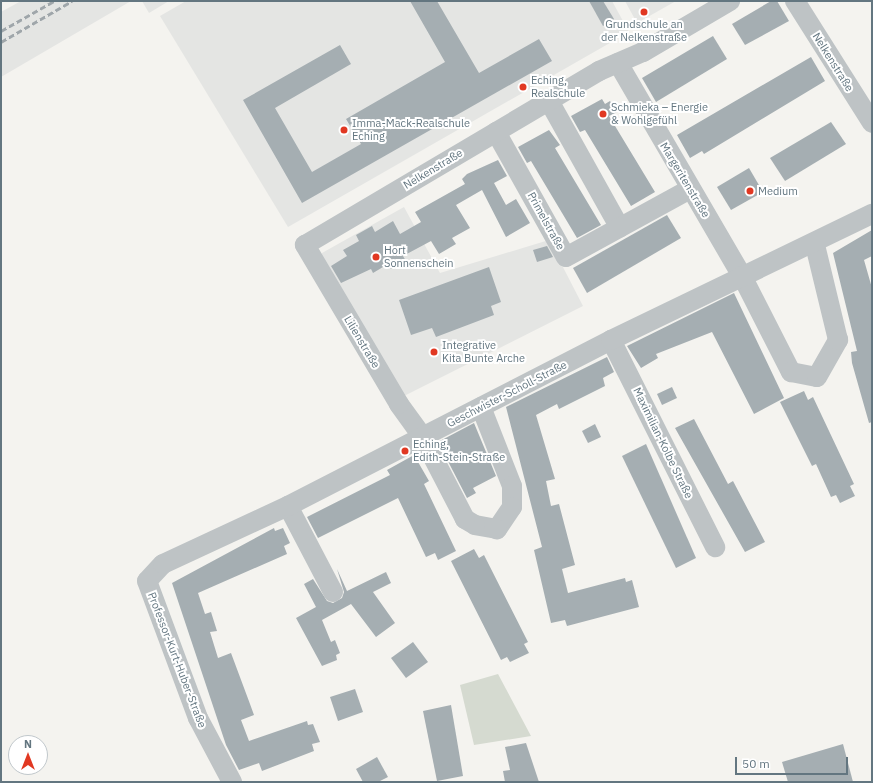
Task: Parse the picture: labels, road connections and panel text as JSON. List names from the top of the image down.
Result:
{
  "streets": {
    "street": [
      "Nelkenstraße",
      "Margeritenstraße",
      "Primelstraße",
      "Lilienstraße",
      "Geschwister-Scholl-Straße",
      "Maximilian-Kolbe Straße",
      "Professor-Kurt-Huber-Straße"
    ]
  },
  "crossings": [
    ["Nelkenstraße", "Margeritenstraße"],
    ["Nelkenstraße", "Primelstraße"],
    ["Nelkenstraße", "Lilienstraße"],
    ["Margeritenstraße", "Primelstraße"],
    ["Margeritenstraße", "Geschwister-Scholl-Straße"],
    ["Lilienstraße", "Geschwister-Scholl-Straße"],
    ["Geschwister-Scholl-Straße", "Maximilian-Kolbe Straße"],
    ["Geschwister-Scholl-Straße", "Professor-Kurt-Huber-Straße"]
  ],
  "places": [
    "Grundschule an der Nelkenstraße",
    "Eching, Realschule",
    "Schmieka – Energie & Wohlgefühl",
    "Imma-Mack-Realschule Eching",
    "Medium",
    "Hort Sonnenschein",
    "Integrative Kita Bunte Arche",
    "Eching, Edith-Stein-Straße"
  ],
  "scale_bar": "50 m",
  "north": "top"
}
